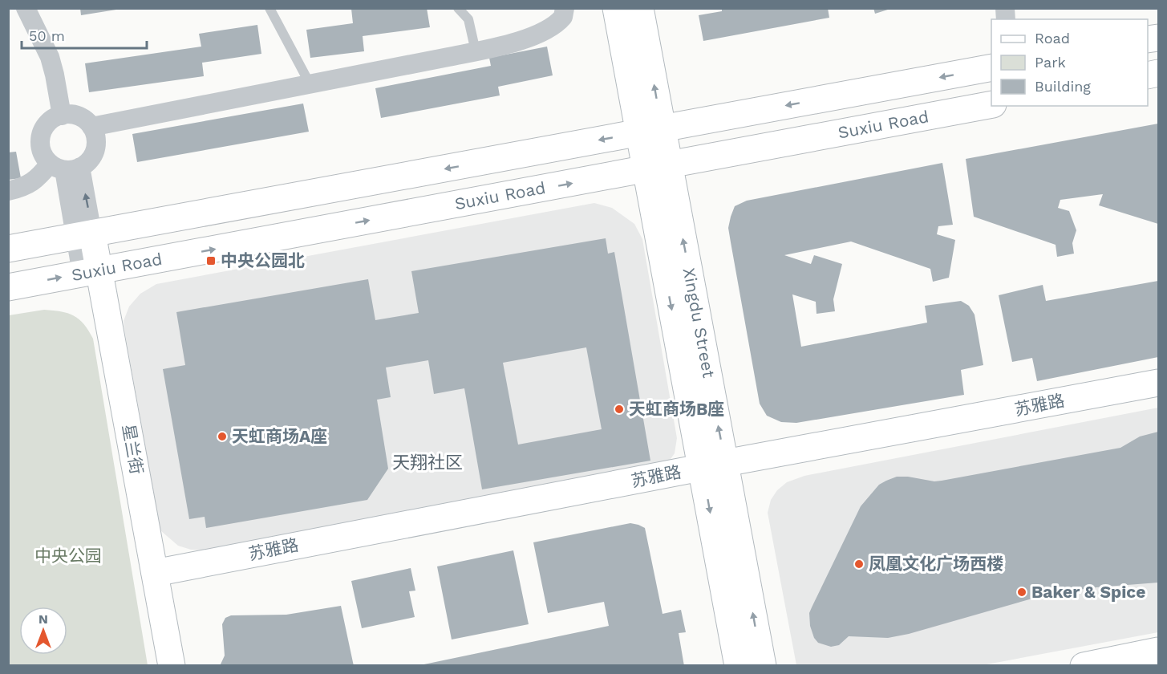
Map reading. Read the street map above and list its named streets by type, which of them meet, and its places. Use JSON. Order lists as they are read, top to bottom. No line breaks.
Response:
{"streets":{"main road":["Suxiu Road","Xingdu Street","苏雅路","星兰街"]},"crossings":[["Suxiu Road","Xingdu Street"],["Suxiu Road","星兰街"],["Xingdu Street","苏雅路"],["苏雅路","星兰街"]],"districts":["天翔社区"],"parks":["中央公园"],"places":{"transit":["中央公园北"],"other":["天虹商场B座","天虹商场A座","凤凰文化广场西楼","Baker & Spice"]},"legend":["Road","Park","Building"],"scale_bar":"50 m","north":"top"}
